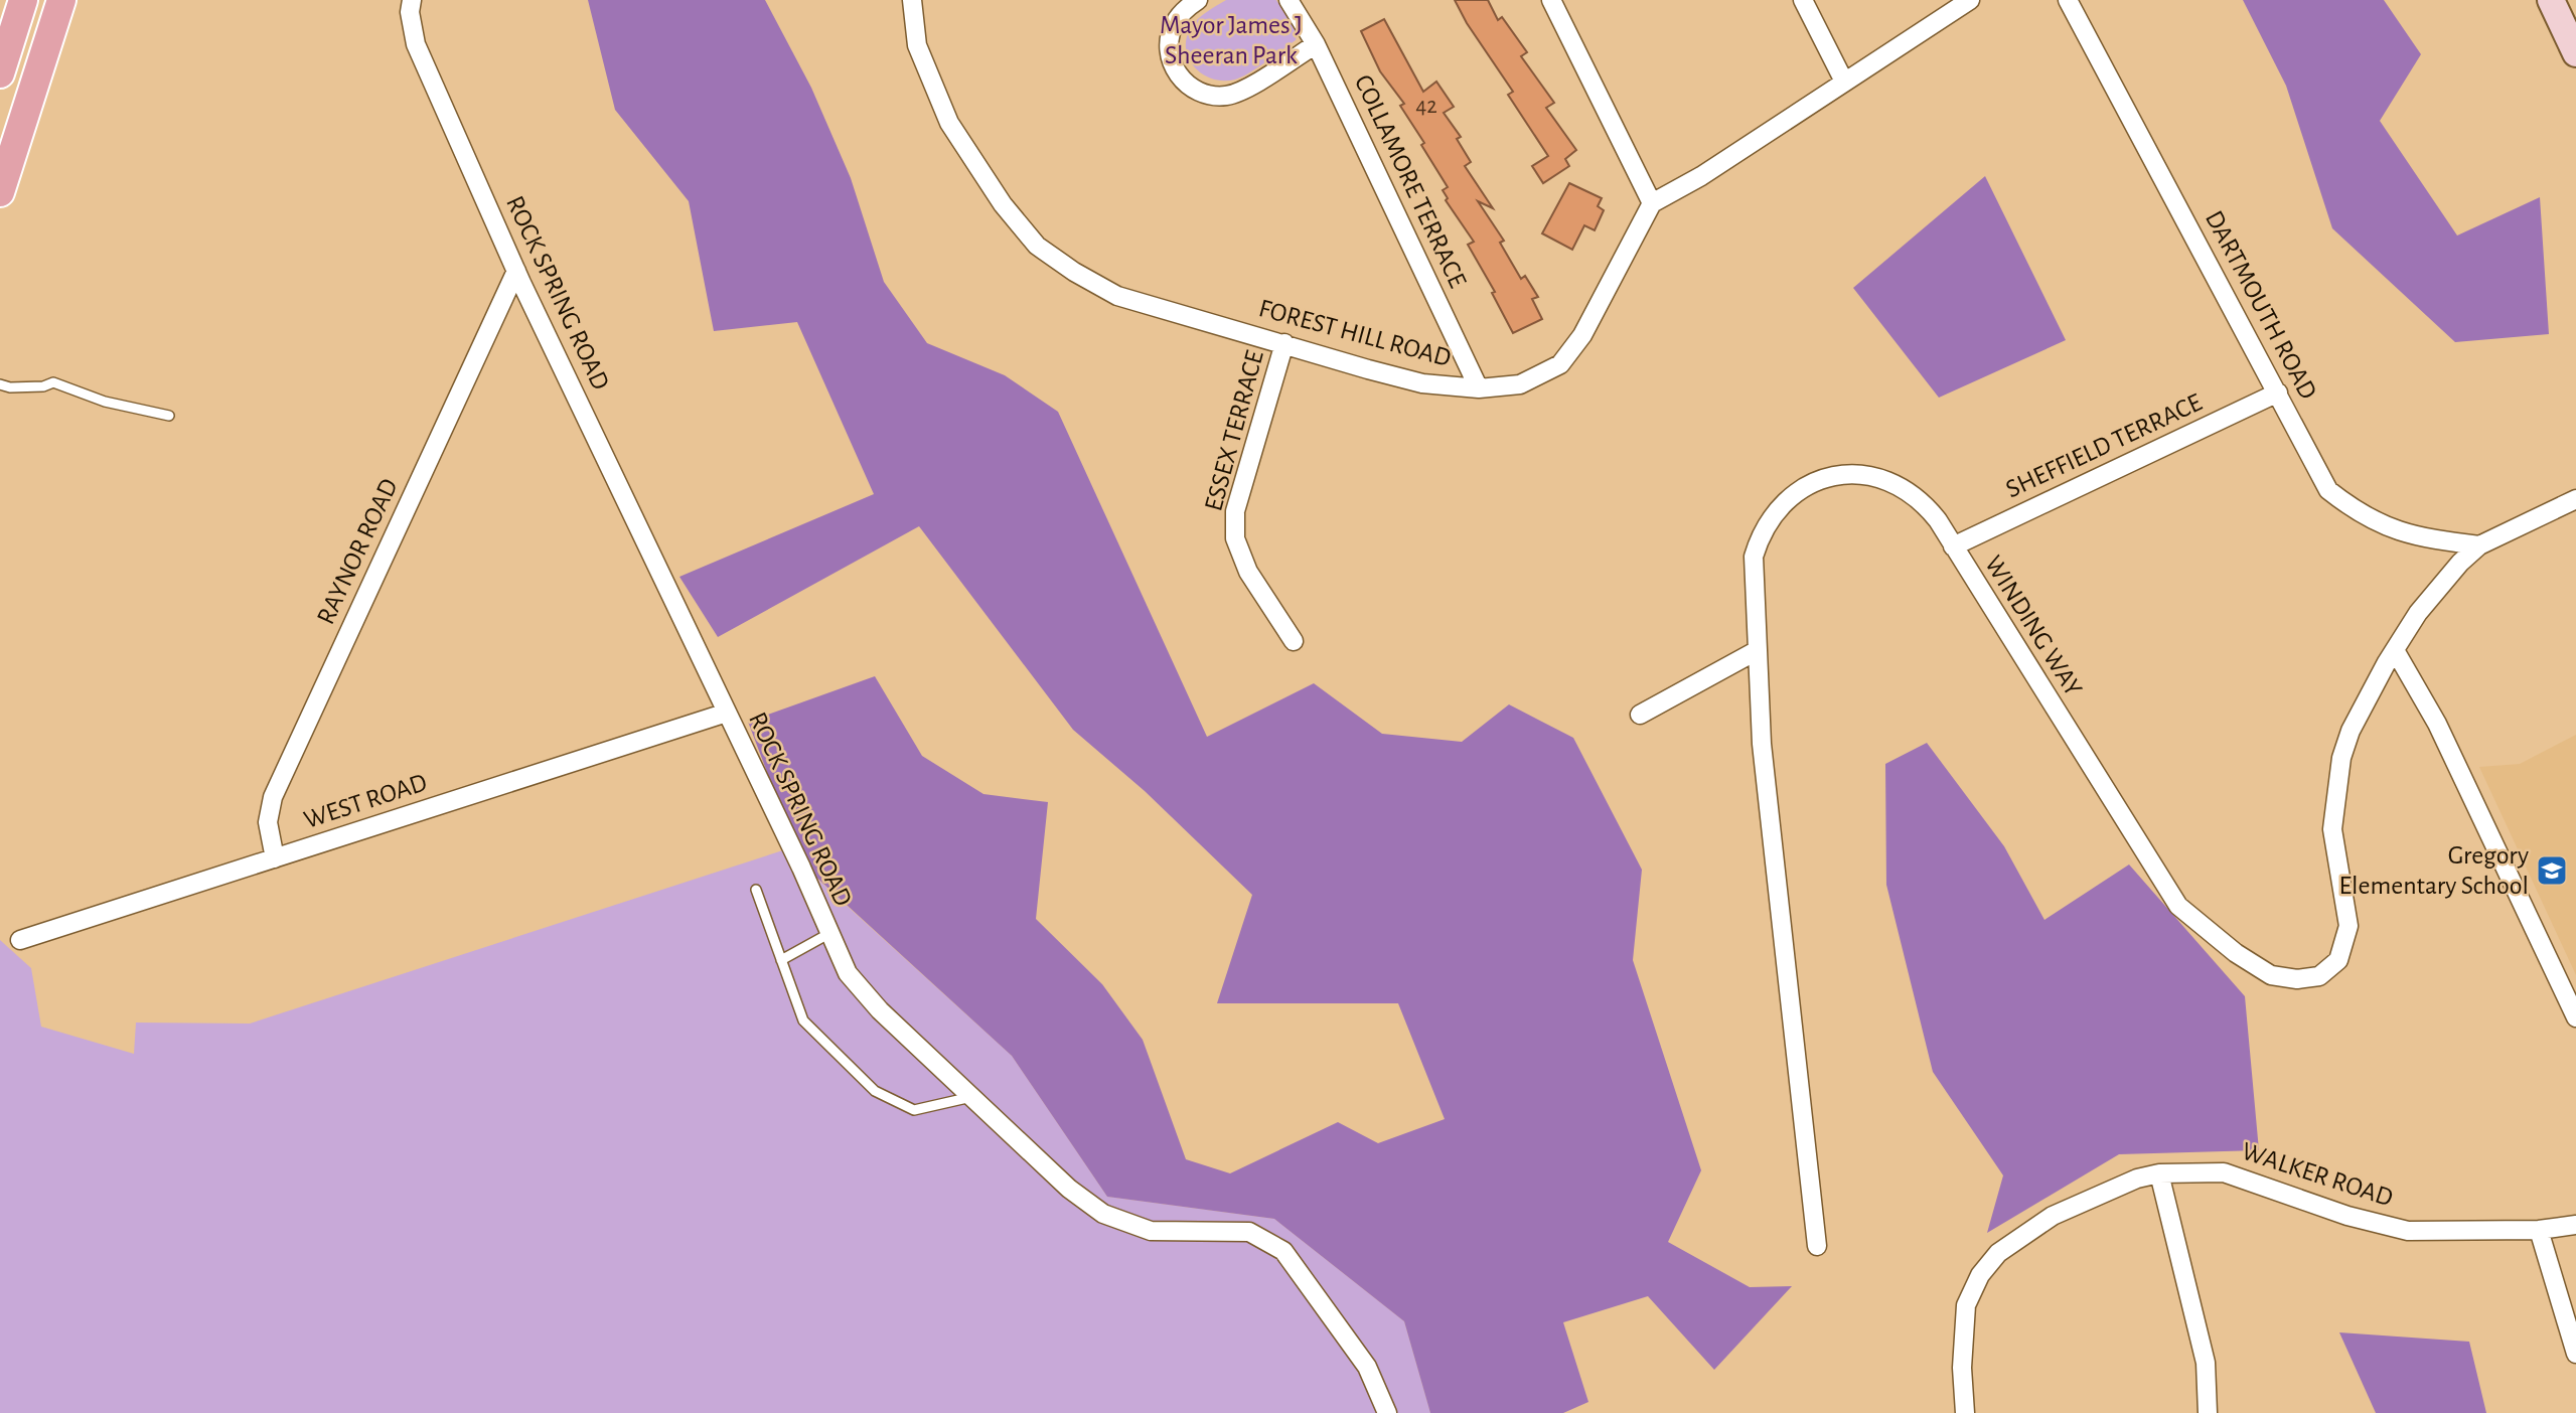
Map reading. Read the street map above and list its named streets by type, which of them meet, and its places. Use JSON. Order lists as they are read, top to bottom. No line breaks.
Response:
{"streets":{"street":["COLLAMORE TERRACE","ROCK SPRING ROAD","DARTMOUTH ROAD","FOREST HILL ROAD","ESSEX TERRACE","SHEFFIELD TERRACE","RAYNOR ROAD","WINDING WAY","WEST ROAD","WALKER ROAD"]},"crossings":[["COLLAMORE TERRACE","FOREST HILL ROAD"],["ROCK SPRING ROAD","RAYNOR ROAD"],["ROCK SPRING ROAD","WEST ROAD"],["DARTMOUTH ROAD","SHEFFIELD TERRACE"],["DARTMOUTH ROAD","WINDING WAY"],["FOREST HILL ROAD","ESSEX TERRACE"],["SHEFFIELD TERRACE","WINDING WAY"],["RAYNOR ROAD","WEST ROAD"]],"parks":["Mayor James J Sheeran Park"],"places":{"school or university":["Gregory Elementary School"]},"house_numbers":["42"]}
